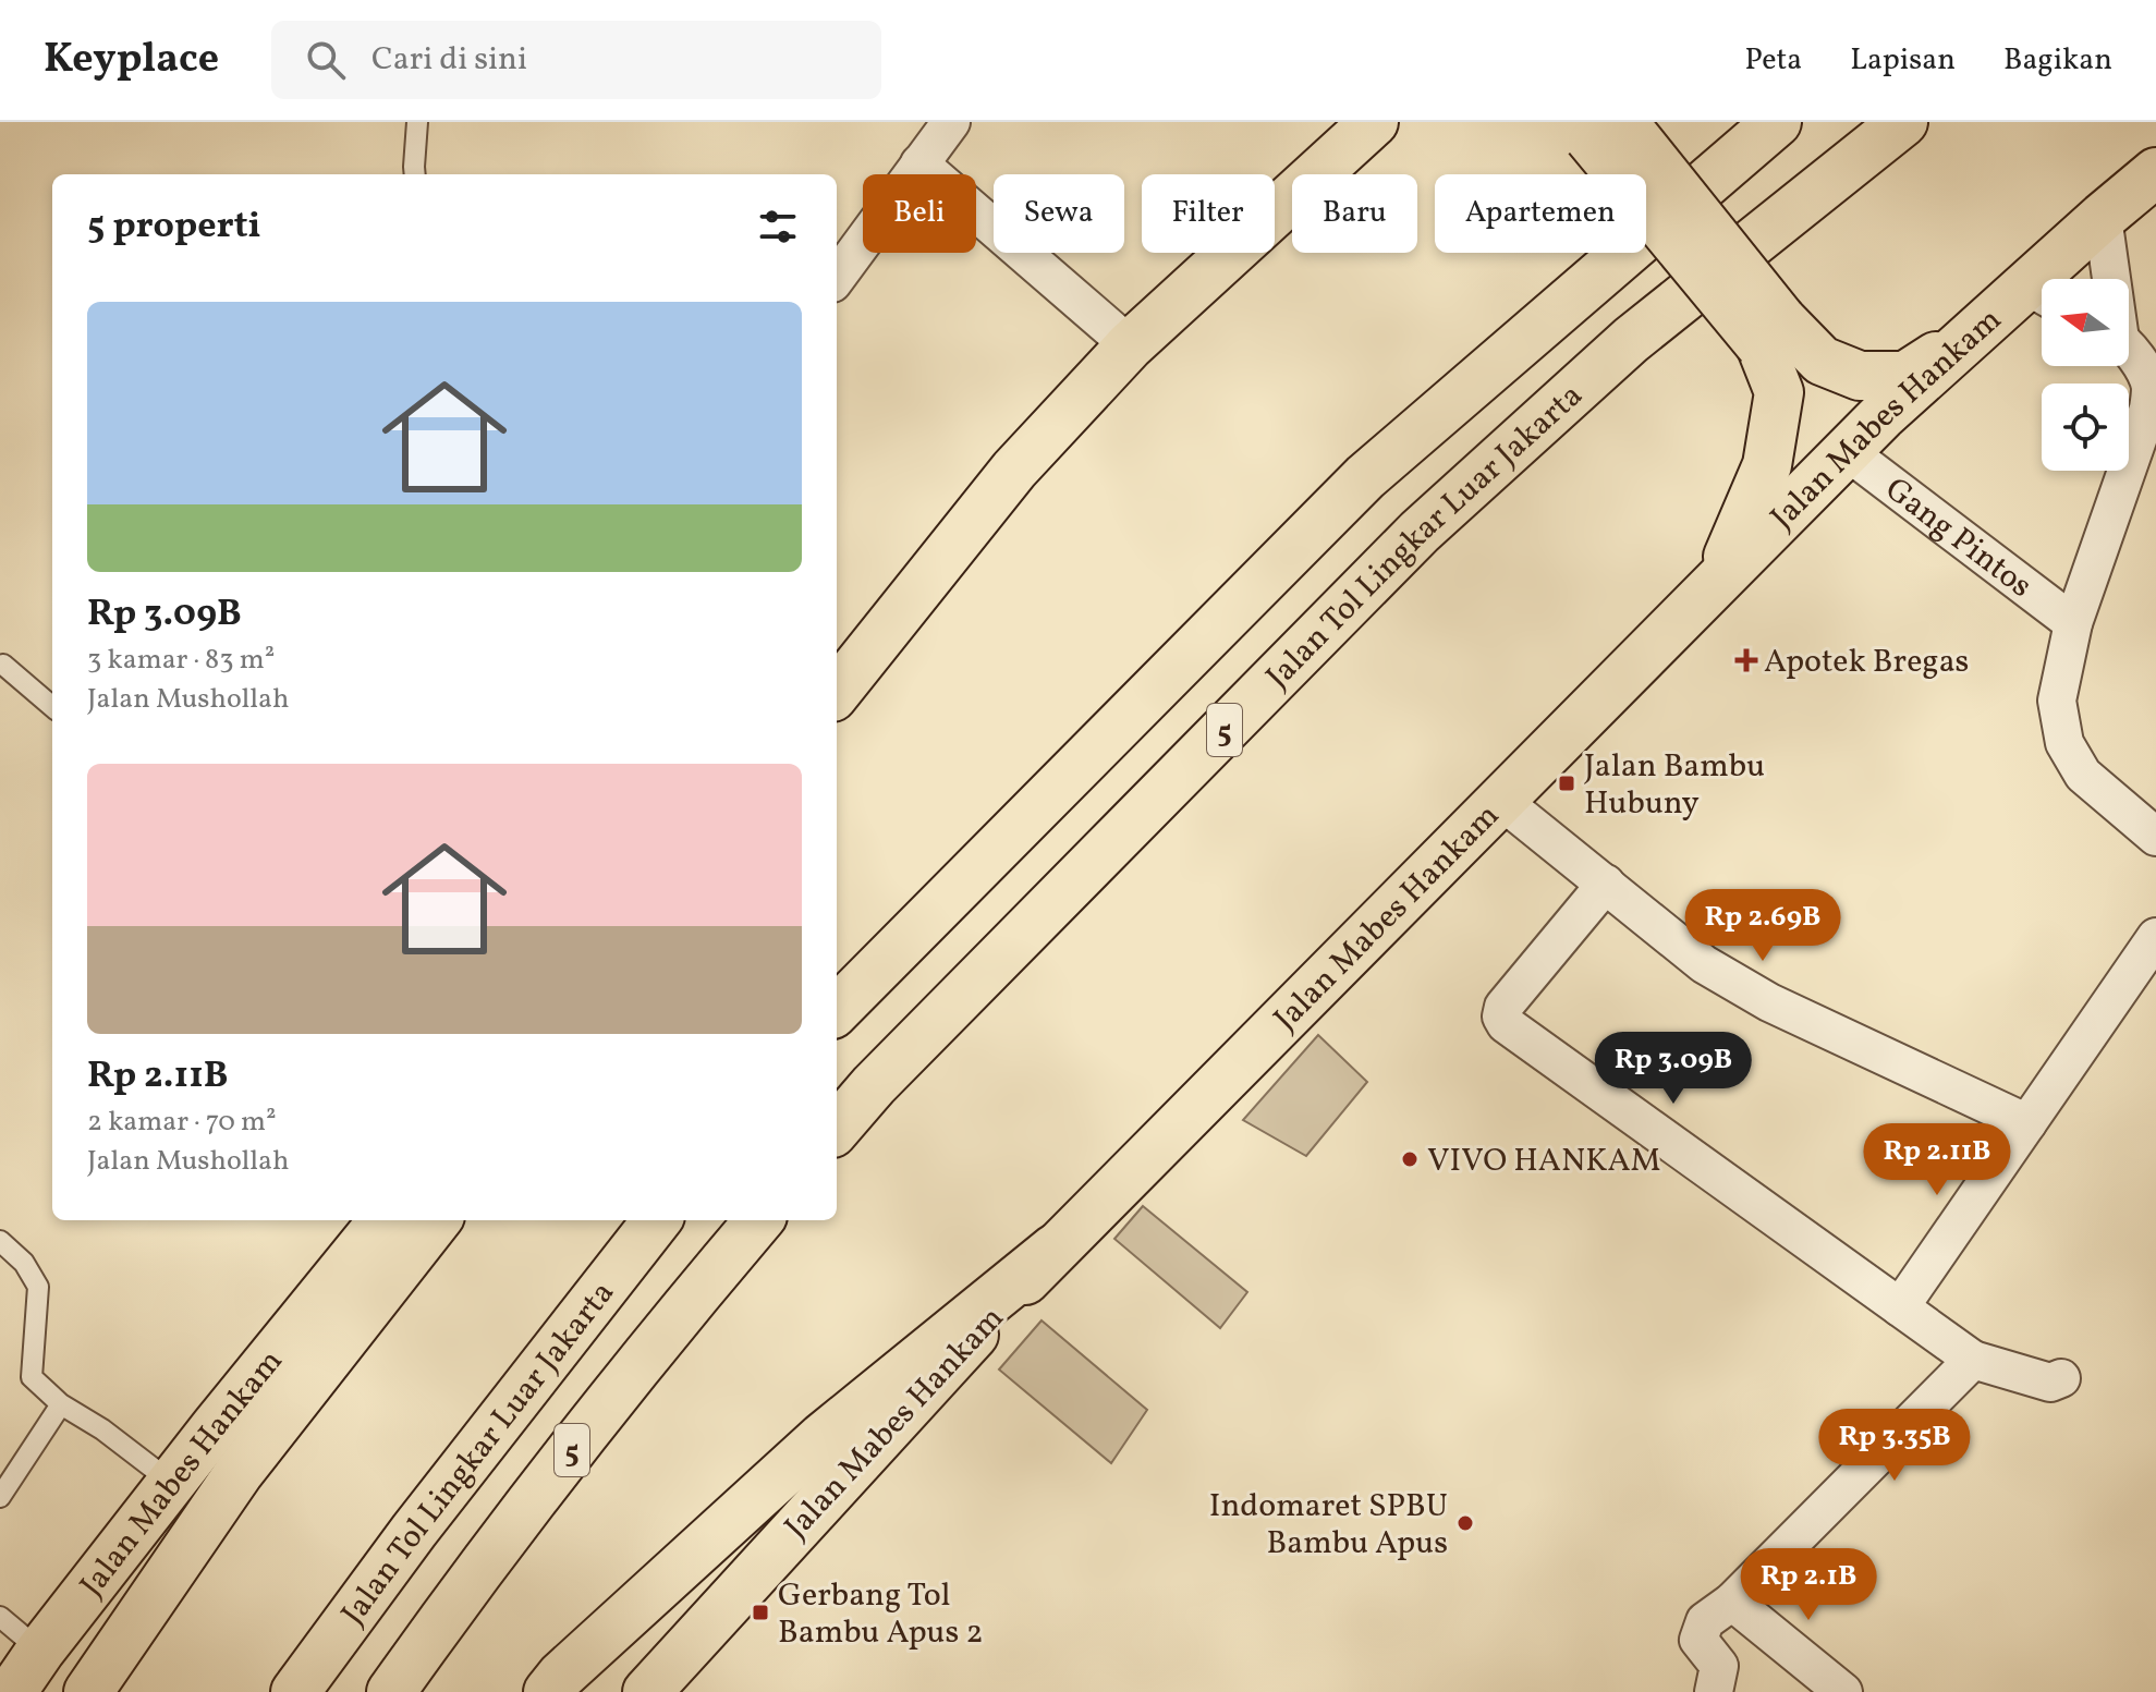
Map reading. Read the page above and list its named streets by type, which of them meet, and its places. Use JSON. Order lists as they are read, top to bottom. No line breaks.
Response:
{"streets":{"main road":["Jalan Mabes Hankam","Jalan Tol Lingkar Luar Jakarta","5"],"street":["Gang Pintos"]},"crossings":[["Jalan Mabes Hankam","Gang Pintos"]],"places":{"health":["Apotek Bregas"],"transit":["Jalan Bambu Hubuny","Gerbang Tol Bambu Apus 2"],"other":["VIVO HANKAM","Indomaret SPBU Bambu Apus"]},"north":"left","page":{"header":"Keyplace","search":"Cari di sini","nav":["Peta","Lapisan","Bagikan"],"chip":["Beli","Sewa","Filter","Baru","Apartemen"],"heading":"5 properti","list":[{"name":"Rp 3.09B","note":"3 kamar · 83 m² · Jalan Mushollah"},{"name":"Rp 2.11B","note":"2 kamar · 70 m² · Jalan Mushollah"}],"price":["Rp 2.69B","Rp 3.09B","Rp 2.11B","Rp 3.35B","Rp 2.1B"]}}
